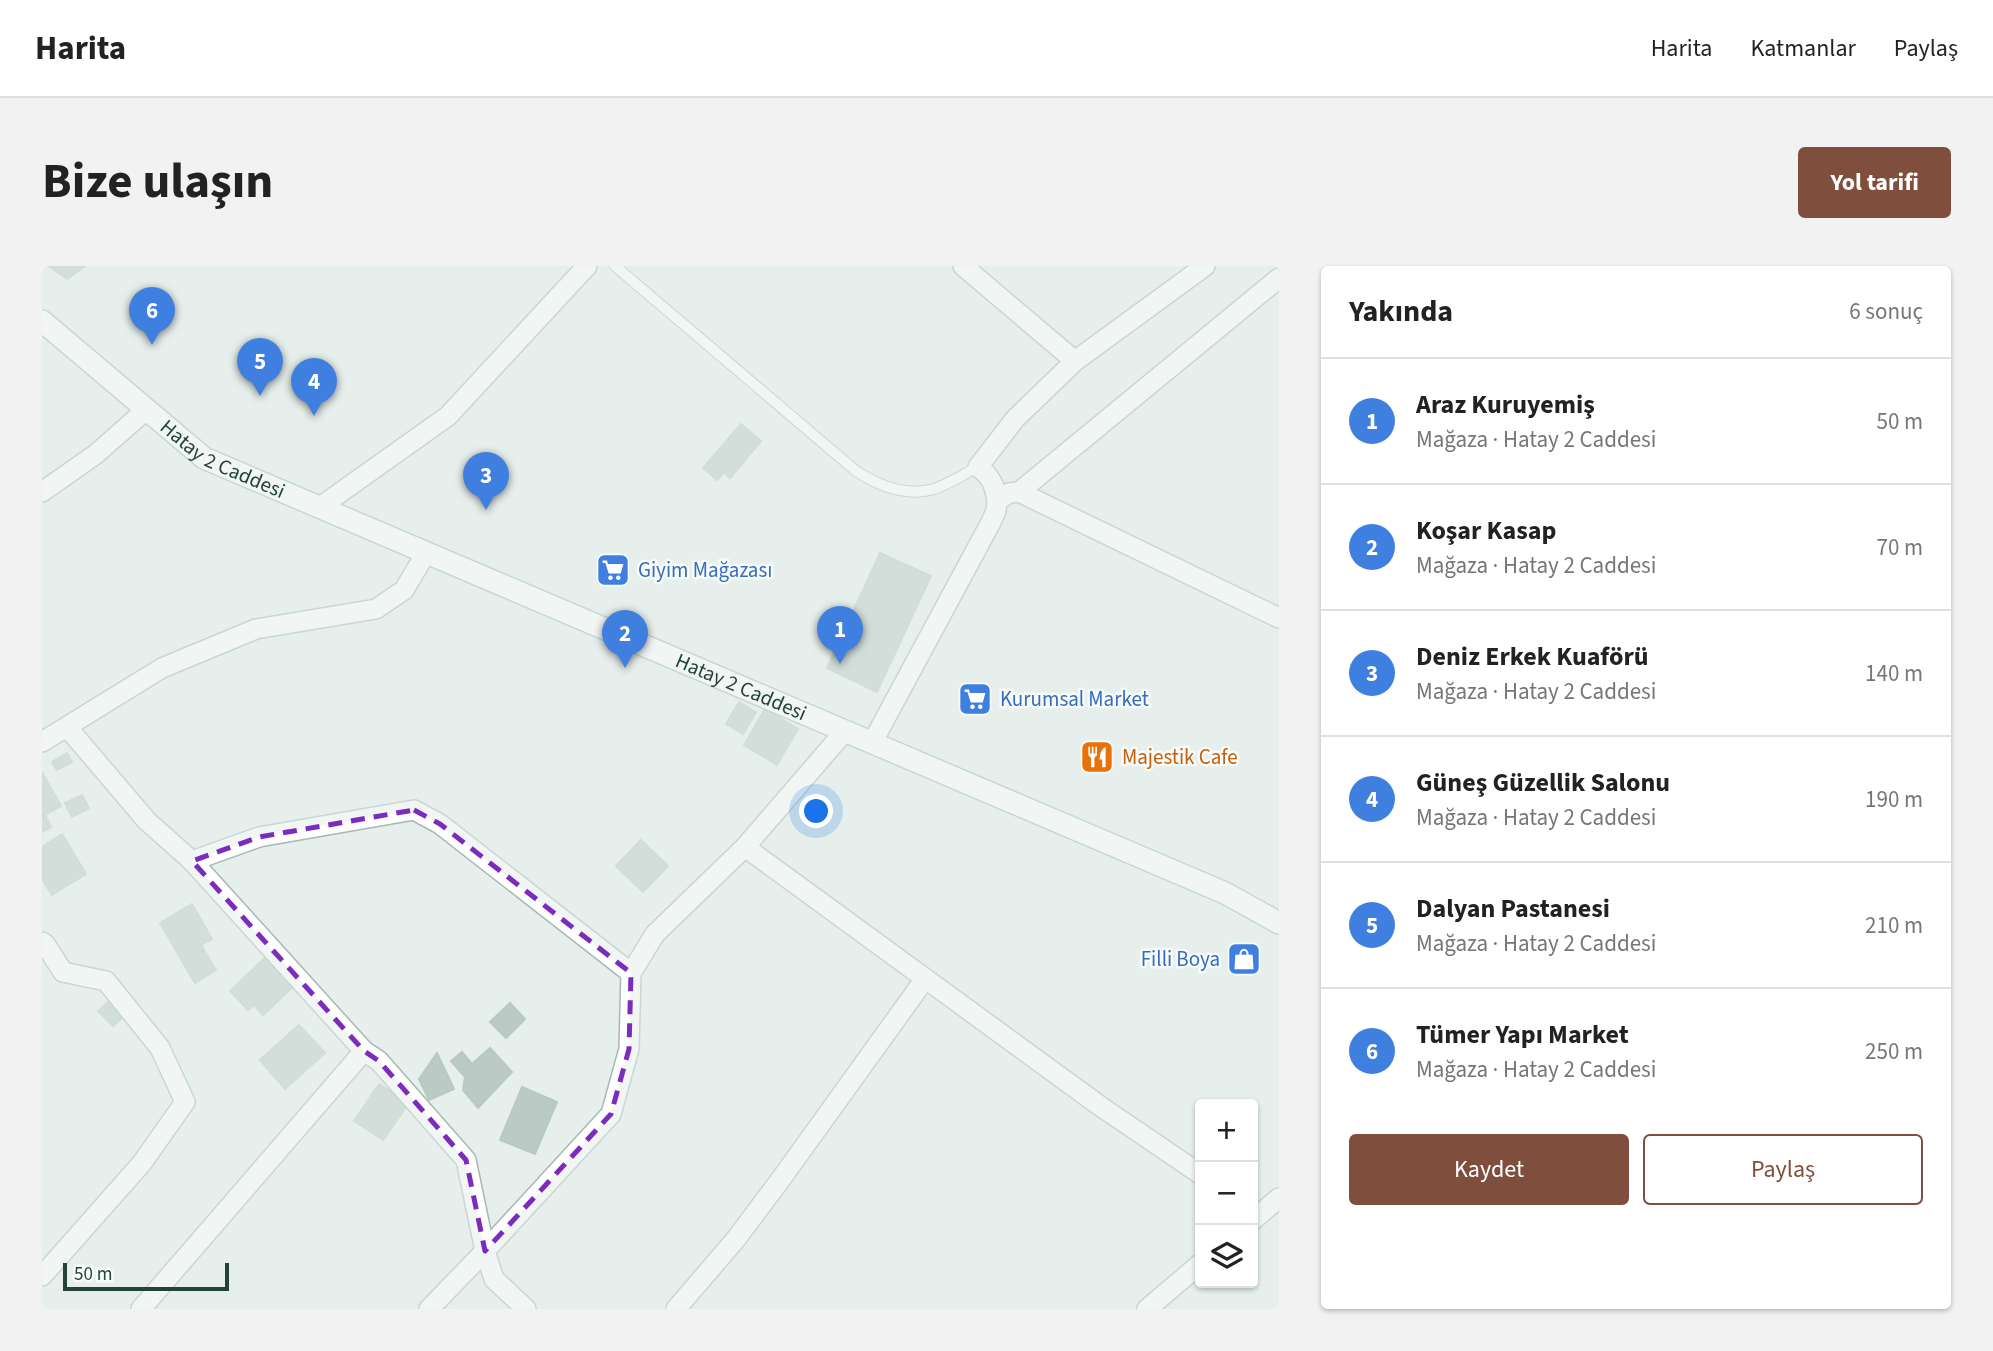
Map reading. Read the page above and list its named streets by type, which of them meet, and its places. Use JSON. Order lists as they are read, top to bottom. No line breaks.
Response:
{"streets":{"street":["Hatay 2 Caddesi"]},"places":{"supermarket":["Giyim Mağazası","Kurumsal Market"],"restaurant":["Majestik Cafe"],"shop":["Filli Boya"]},"scale_bar":"50 m","page":{"header":"Harita","nav":["Harita","Katmanlar","Paylaş"],"title":"Bize ulaşın","buttons":["Yol tarifi",["Kaydet","Paylaş"]],"heading":["Yakında","6 sonuç"],"pins":["6","5","4","3","1","2"],"list":[{"mark":"1","name":"Araz Kuruyemiş","note":"Mağaza · Hatay 2 Caddesi","value":"50 m"},{"mark":"2","name":"Koşar Kasap","note":"Mağaza · Hatay 2 Caddesi","value":"70 m"},{"mark":"3","name":"Deniz Erkek Kuaförü","note":"Mağaza · Hatay 2 Caddesi","value":"140 m"},{"mark":"4","name":"Güneş Güzellik Salonu","note":"Mağaza · Hatay 2 Caddesi","value":"190 m"},{"mark":"5","name":"Dalyan Pastanesi","note":"Mağaza · Hatay 2 Caddesi","value":"210 m"},{"mark":"6","name":"Tümer Yapı Market","note":"Mağaza · Hatay 2 Caddesi","value":"250 m"}],"map_buttons":["+","−"],"scale":"50 m"}}
